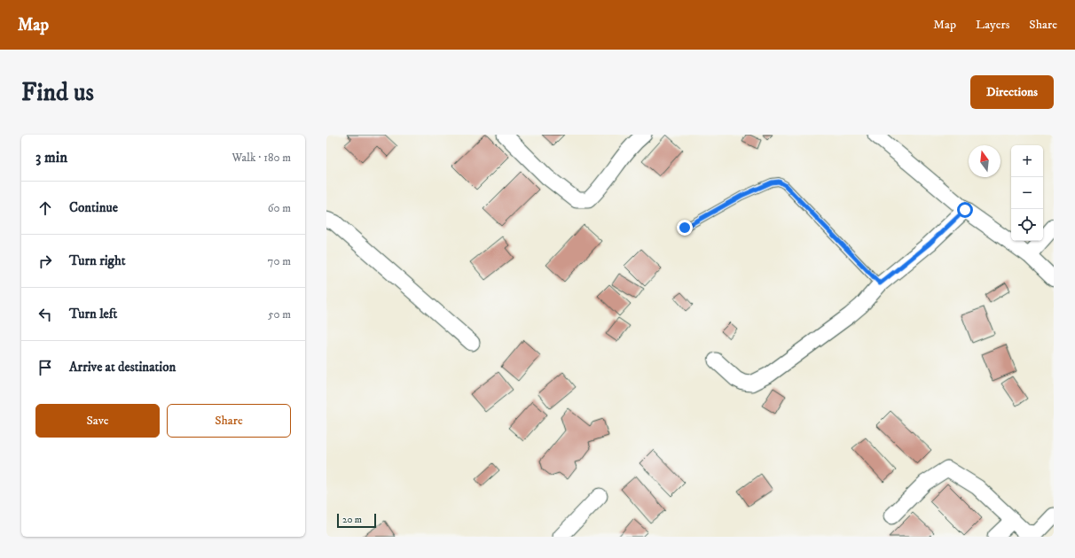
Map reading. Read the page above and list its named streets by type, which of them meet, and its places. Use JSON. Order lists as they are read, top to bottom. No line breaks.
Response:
{"scale_bar":"20 m","north":"top","page":{"header":"Map","nav":["Map","Layers","Share"],"buttons":["Directions",["Save","Share"]],"title":"Find us","heading":["3 min","Walk · 180 m"],"map_buttons":["+","−"],"list":[["Continue","60 m"],["Turn right","70 m"],["Turn left","50 m"],"Arrive at destination"],"scale":"20 m"}}
